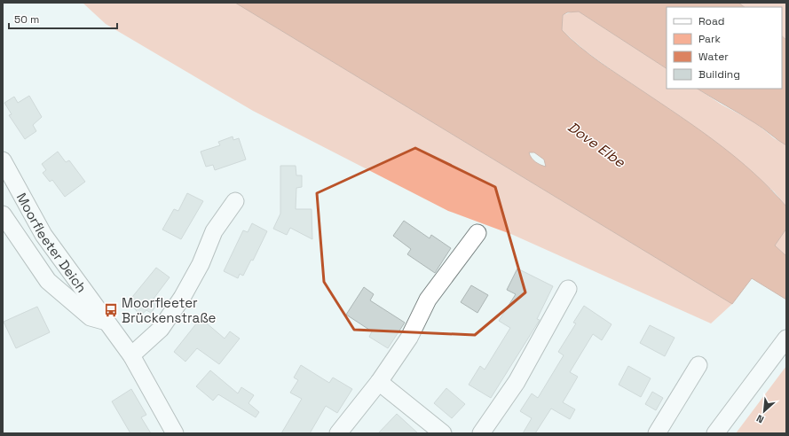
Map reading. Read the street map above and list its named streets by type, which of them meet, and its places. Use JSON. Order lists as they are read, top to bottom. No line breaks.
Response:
{"streets":{"street":["Moorfleeter Deich"]},"water":["Dove Elbe"],"places":{"bus stop":["Moorfleeter Brückenstraße"]},"legend":["Road","Park","Water","Building"],"scale_bar":"50 m","north":"bottom left"}
